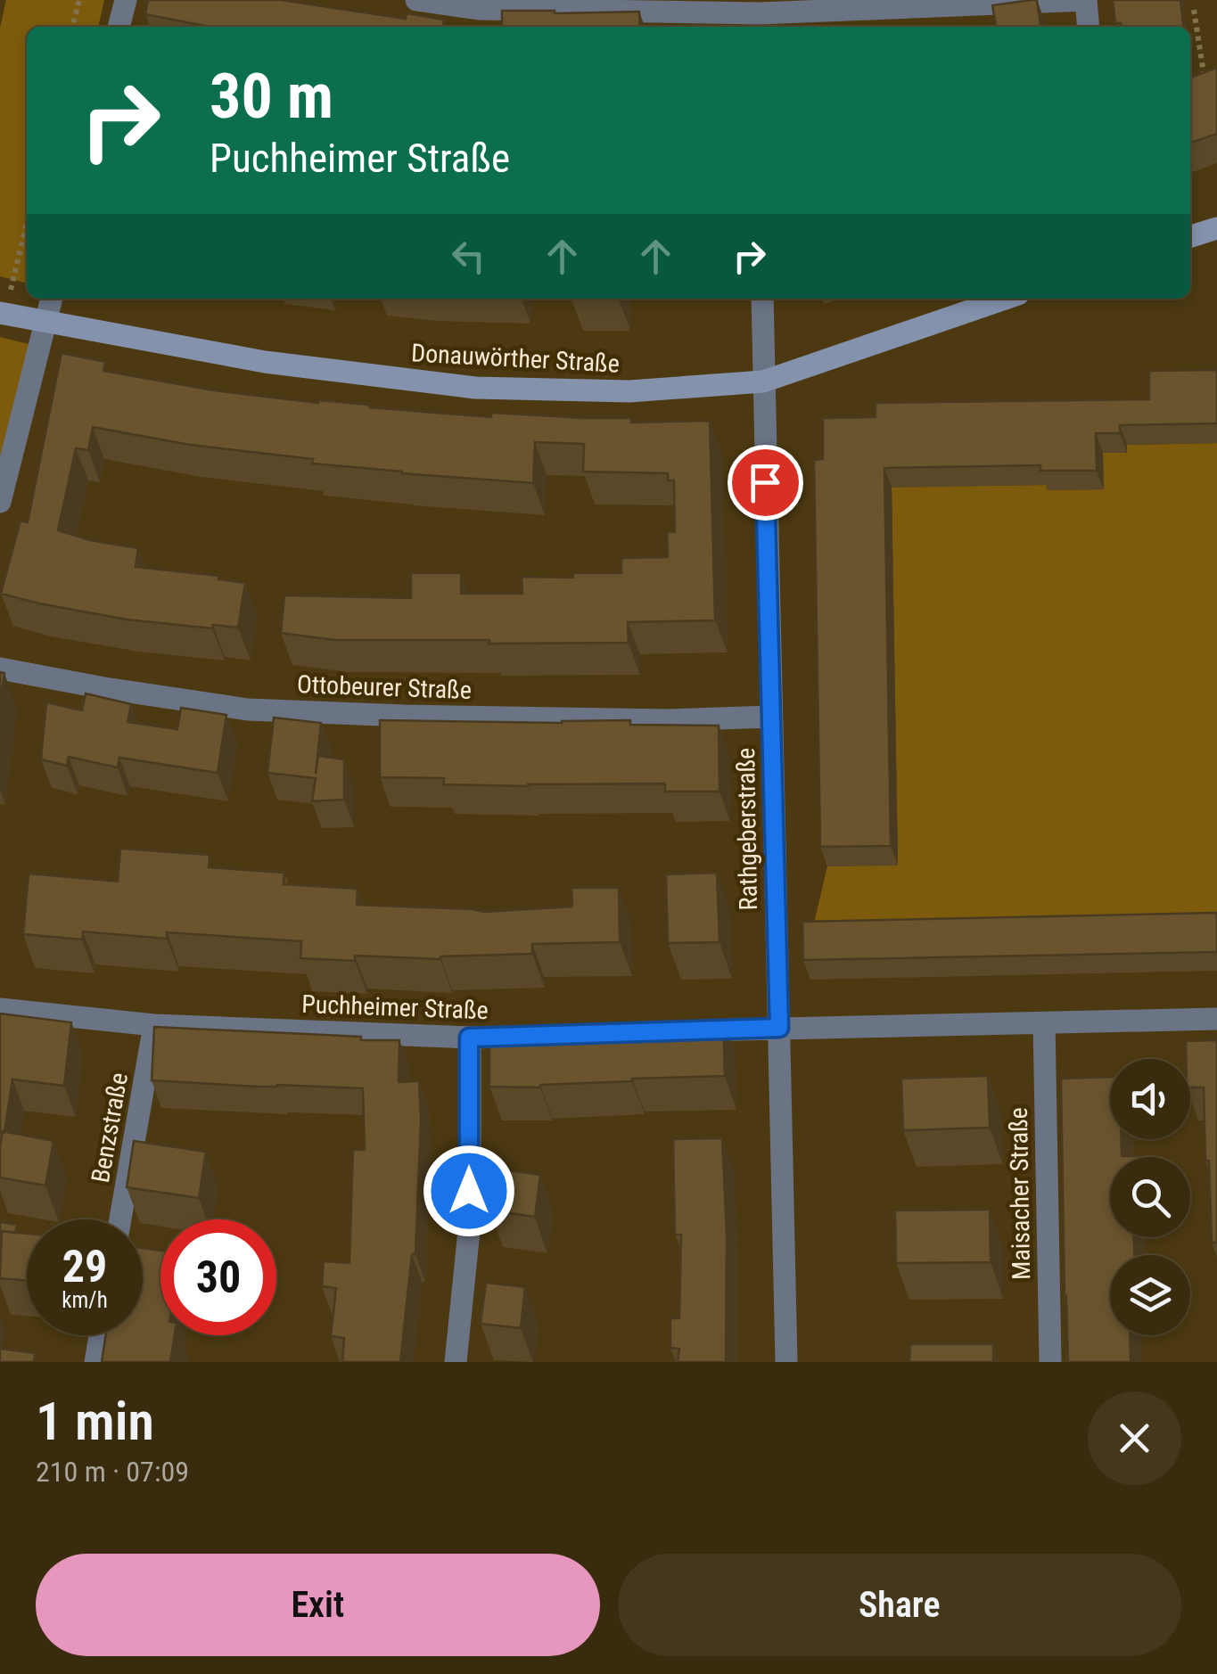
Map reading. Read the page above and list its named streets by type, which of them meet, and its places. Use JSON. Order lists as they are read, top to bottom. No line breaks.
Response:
{"streets":{"street":["Donauwörther Straße","Ottobeurer Straße","Rathgeberstraße","Puchheimer Straße","Benzstraße","Maisacher Straße"]},"crossings":[["Donauwörther Straße","Rathgeberstraße"],["Ottobeurer Straße","Rathgeberstraße"],["Puchheimer Straße","Benzstraße"]],"page":{"turn":["30 m","Puchheimer Straße"],"speed":"29 km/h","limit":"30","heading":["1 min","210 m · 07:09"],"buttons":["Exit","Share"]}}
